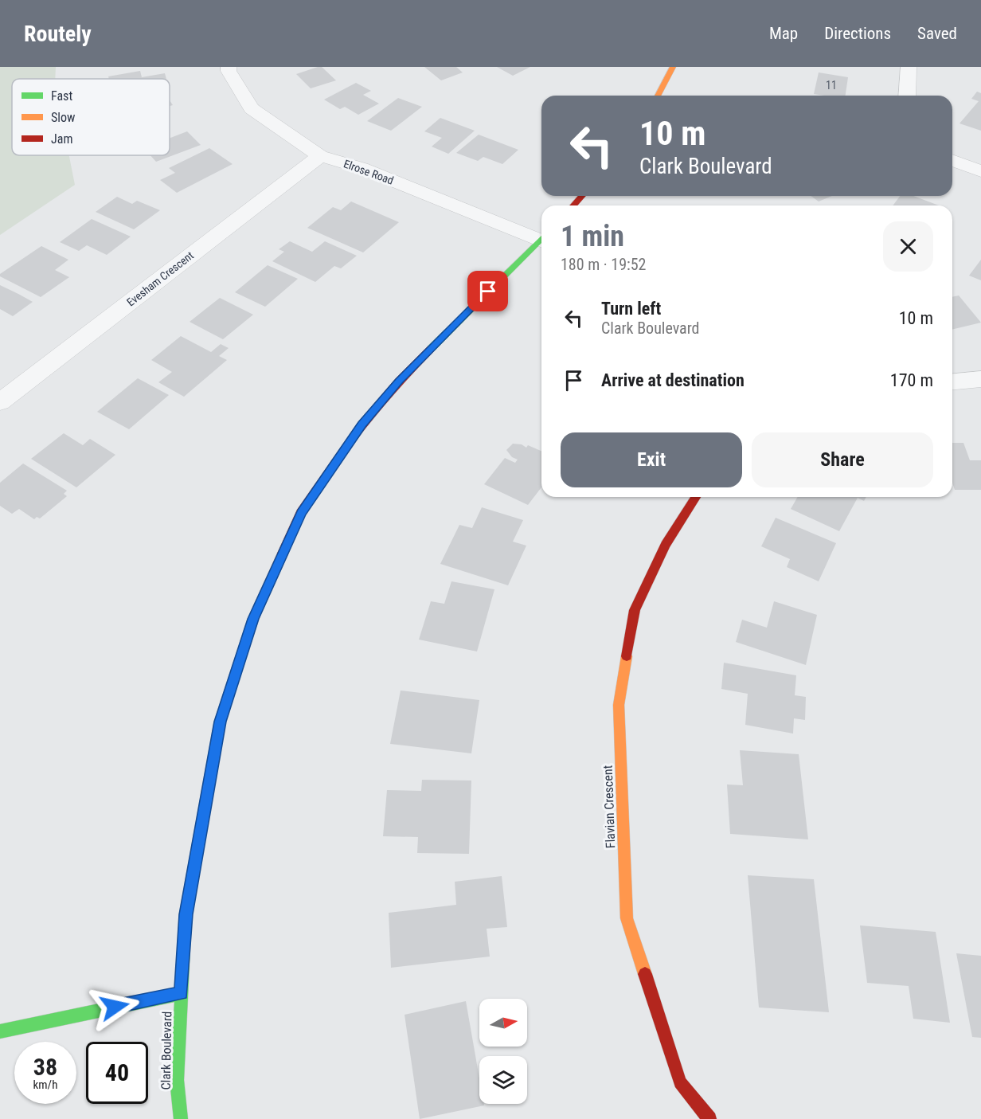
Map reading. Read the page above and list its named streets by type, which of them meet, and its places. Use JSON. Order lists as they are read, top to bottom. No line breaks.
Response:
{"streets":{"street":["Elrose Road","Evesham Crescent","Flavian Crescent","Clark Boulevard"]},"crossings":[["Elrose Road","Evesham Crescent"]],"house_numbers":["11"],"legend":["Fast","Slow","Jam"],"north":"right","page":{"header":"Routely","nav":["Map","Directions","Saved"],"turn":["10 m","Clark Boulevard"],"heading":["1 min","180 m · 19:52"],"list":[{"name":"Turn left","note":"Clark Boulevard","value":"10 m"},{"name":"Arrive at destination","value":"170 m"}],"buttons":["Exit","Share"],"speed":"38 km/h","limit":"40"}}
